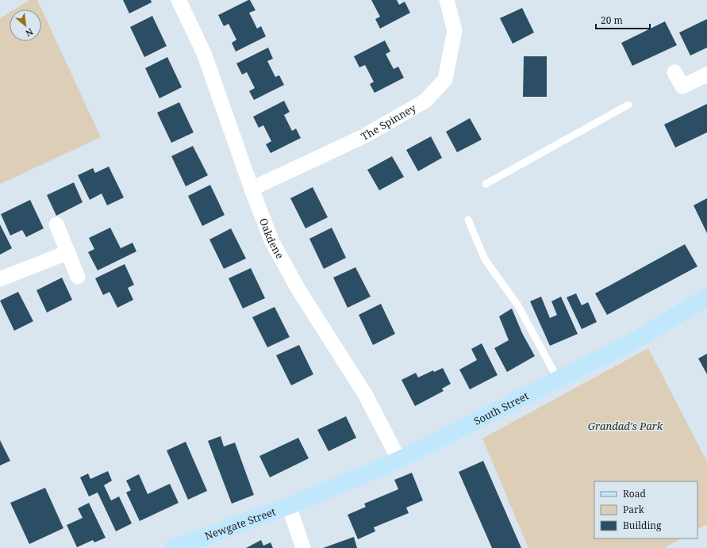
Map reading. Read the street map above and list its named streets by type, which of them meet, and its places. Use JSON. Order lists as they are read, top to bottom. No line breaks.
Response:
{"streets":{"main road":["South Street","Newgate Street"],"street":["The Spinney","Oakdene"]},"crossings":[["The Spinney","Oakdene"],["Oakdene","South Street"],["South Street","Newgate Street"]],"parks":["Grandad's Park"],"legend":["Road","Park","Building"],"scale_bar":"20 m","north":"bottom right"}
